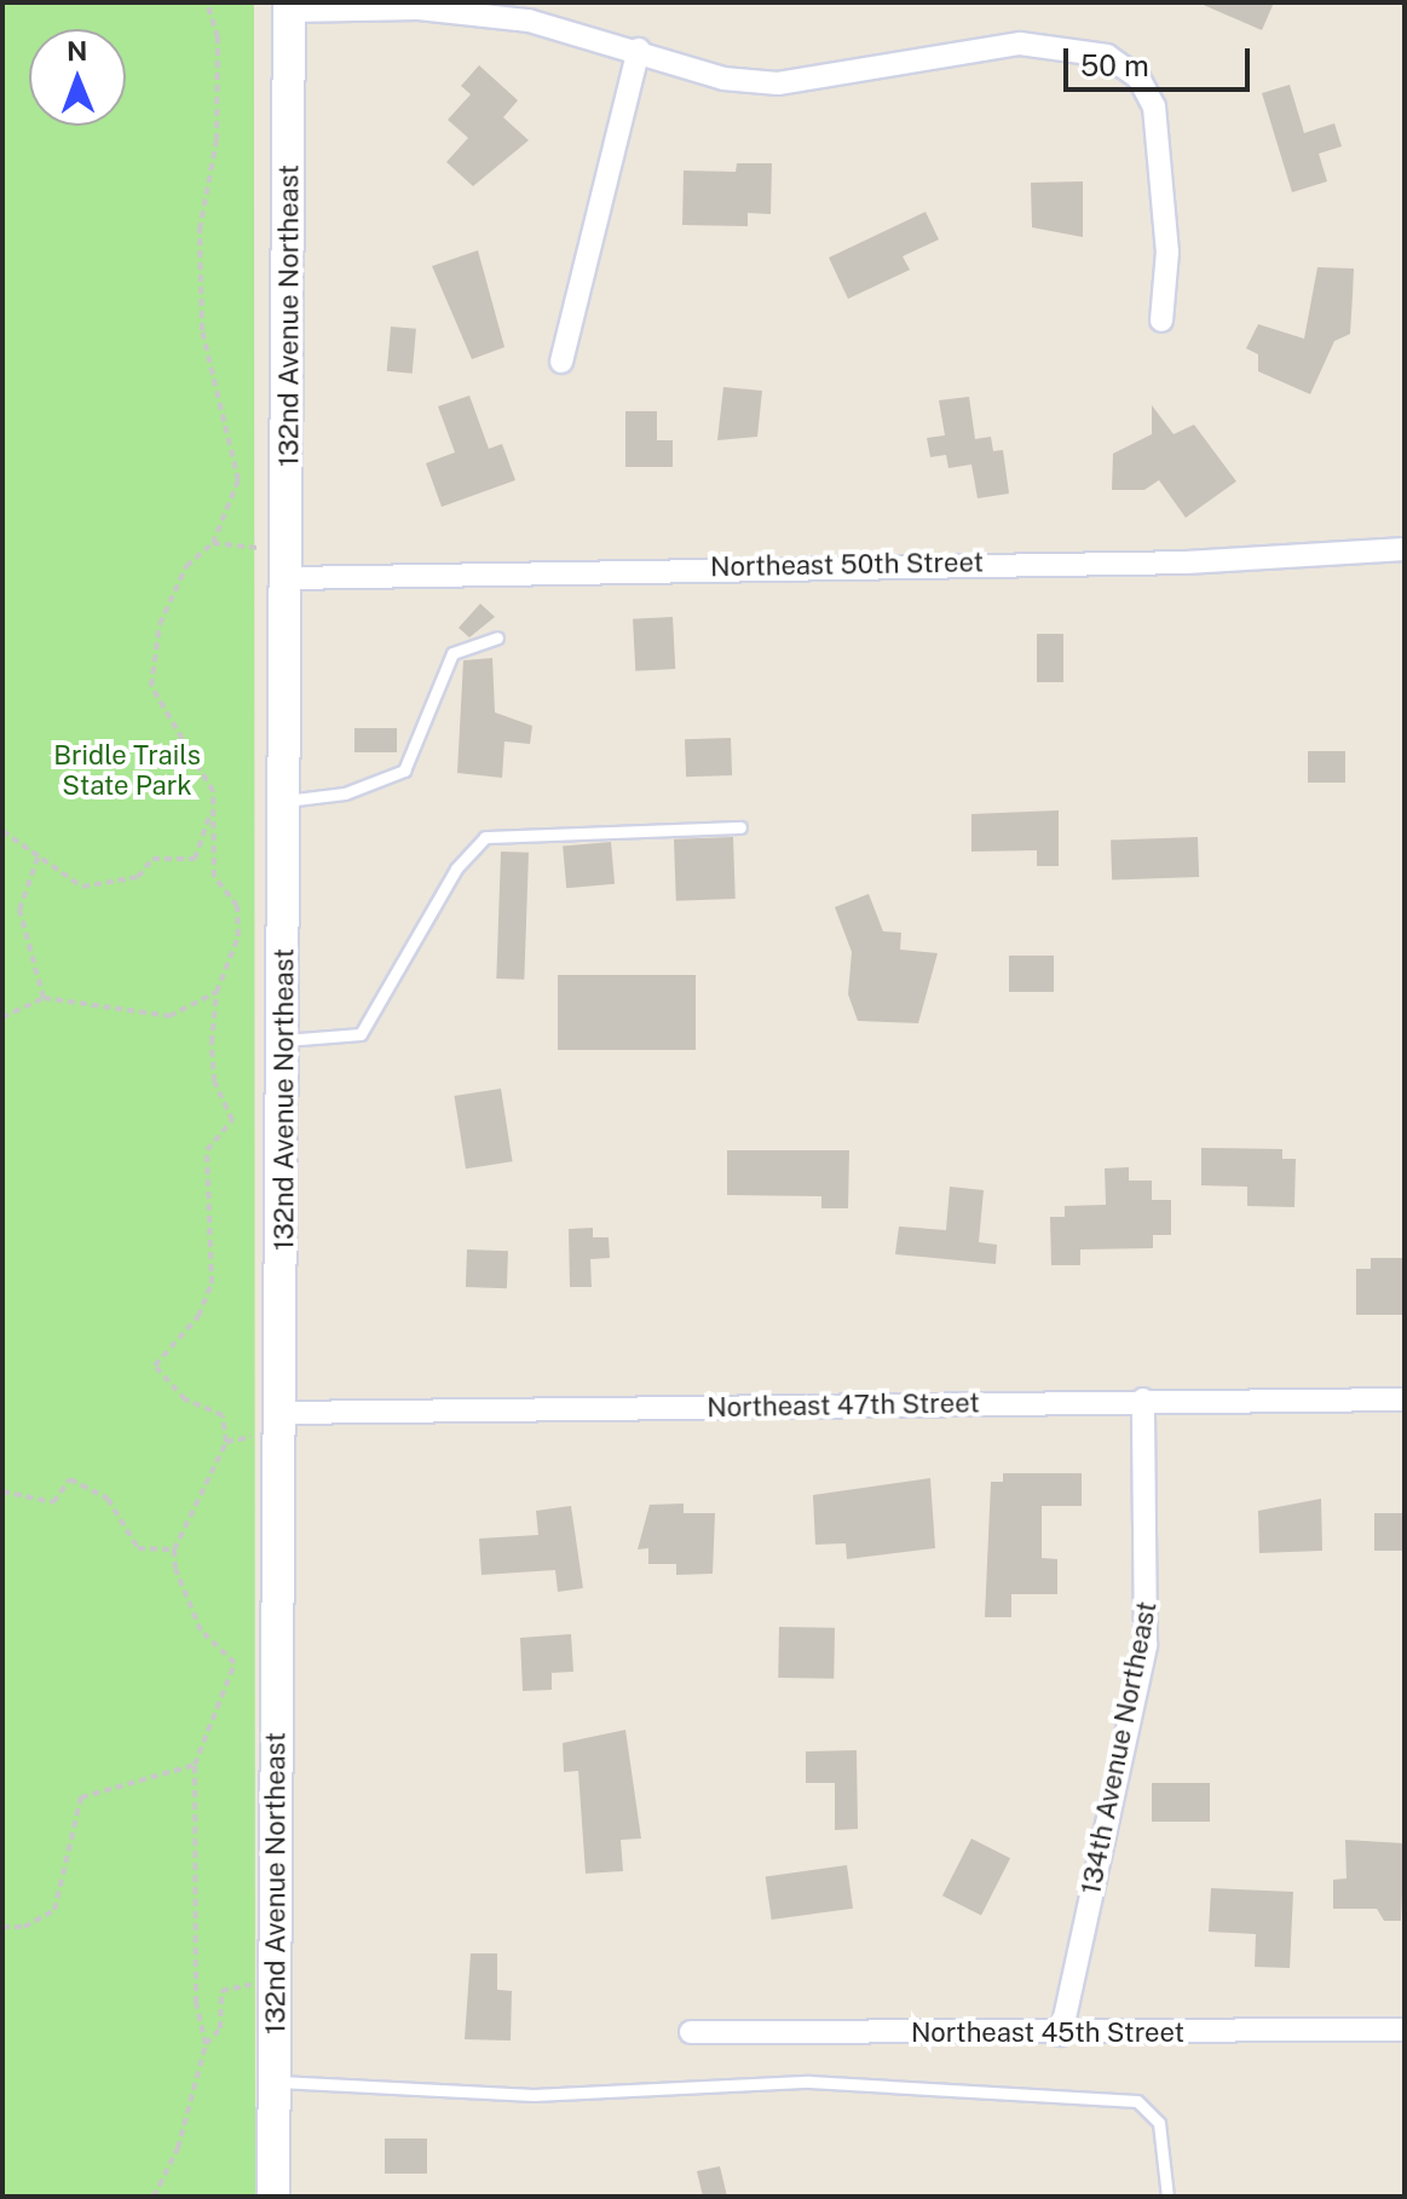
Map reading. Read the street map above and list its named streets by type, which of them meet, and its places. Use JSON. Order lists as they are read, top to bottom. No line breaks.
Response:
{"streets":{"street":["132nd Avenue Northeast","Northeast 50th Street","Northeast 47th Street","134th Avenue Northeast","Northeast 45th Street"]},"crossings":[["132nd Avenue Northeast","Northeast 50th Street"],["132nd Avenue Northeast","Northeast 47th Street"],["Northeast 47th Street","134th Avenue Northeast"],["134th Avenue Northeast","Northeast 45th Street"]],"parks":["Bridle Trails State Park"],"scale_bar":"50 m","north":"top"}
